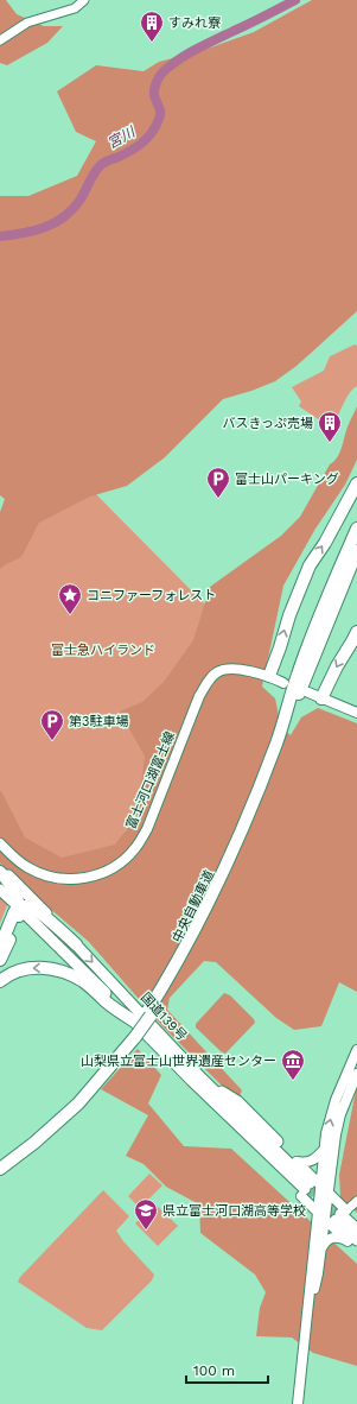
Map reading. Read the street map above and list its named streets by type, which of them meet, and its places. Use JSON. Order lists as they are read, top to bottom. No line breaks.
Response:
{"streets":{"highway":["中央自動車道","国道139号"],"main road":["富士河口湖富士線"]},"water":["宮川"],"parks":["富士急ハイランド"],"places":{"building":["すみれ寮","バスきっぷ売場"],"parking":["富士山パーキング","第3駐車場"],"place":["コニファーフォレスト"],"museum":["山梨県立富士山世界遺産センター"],"school or university":["県立富士河口湖高等学校"]},"scale_bar":"100 m"}
